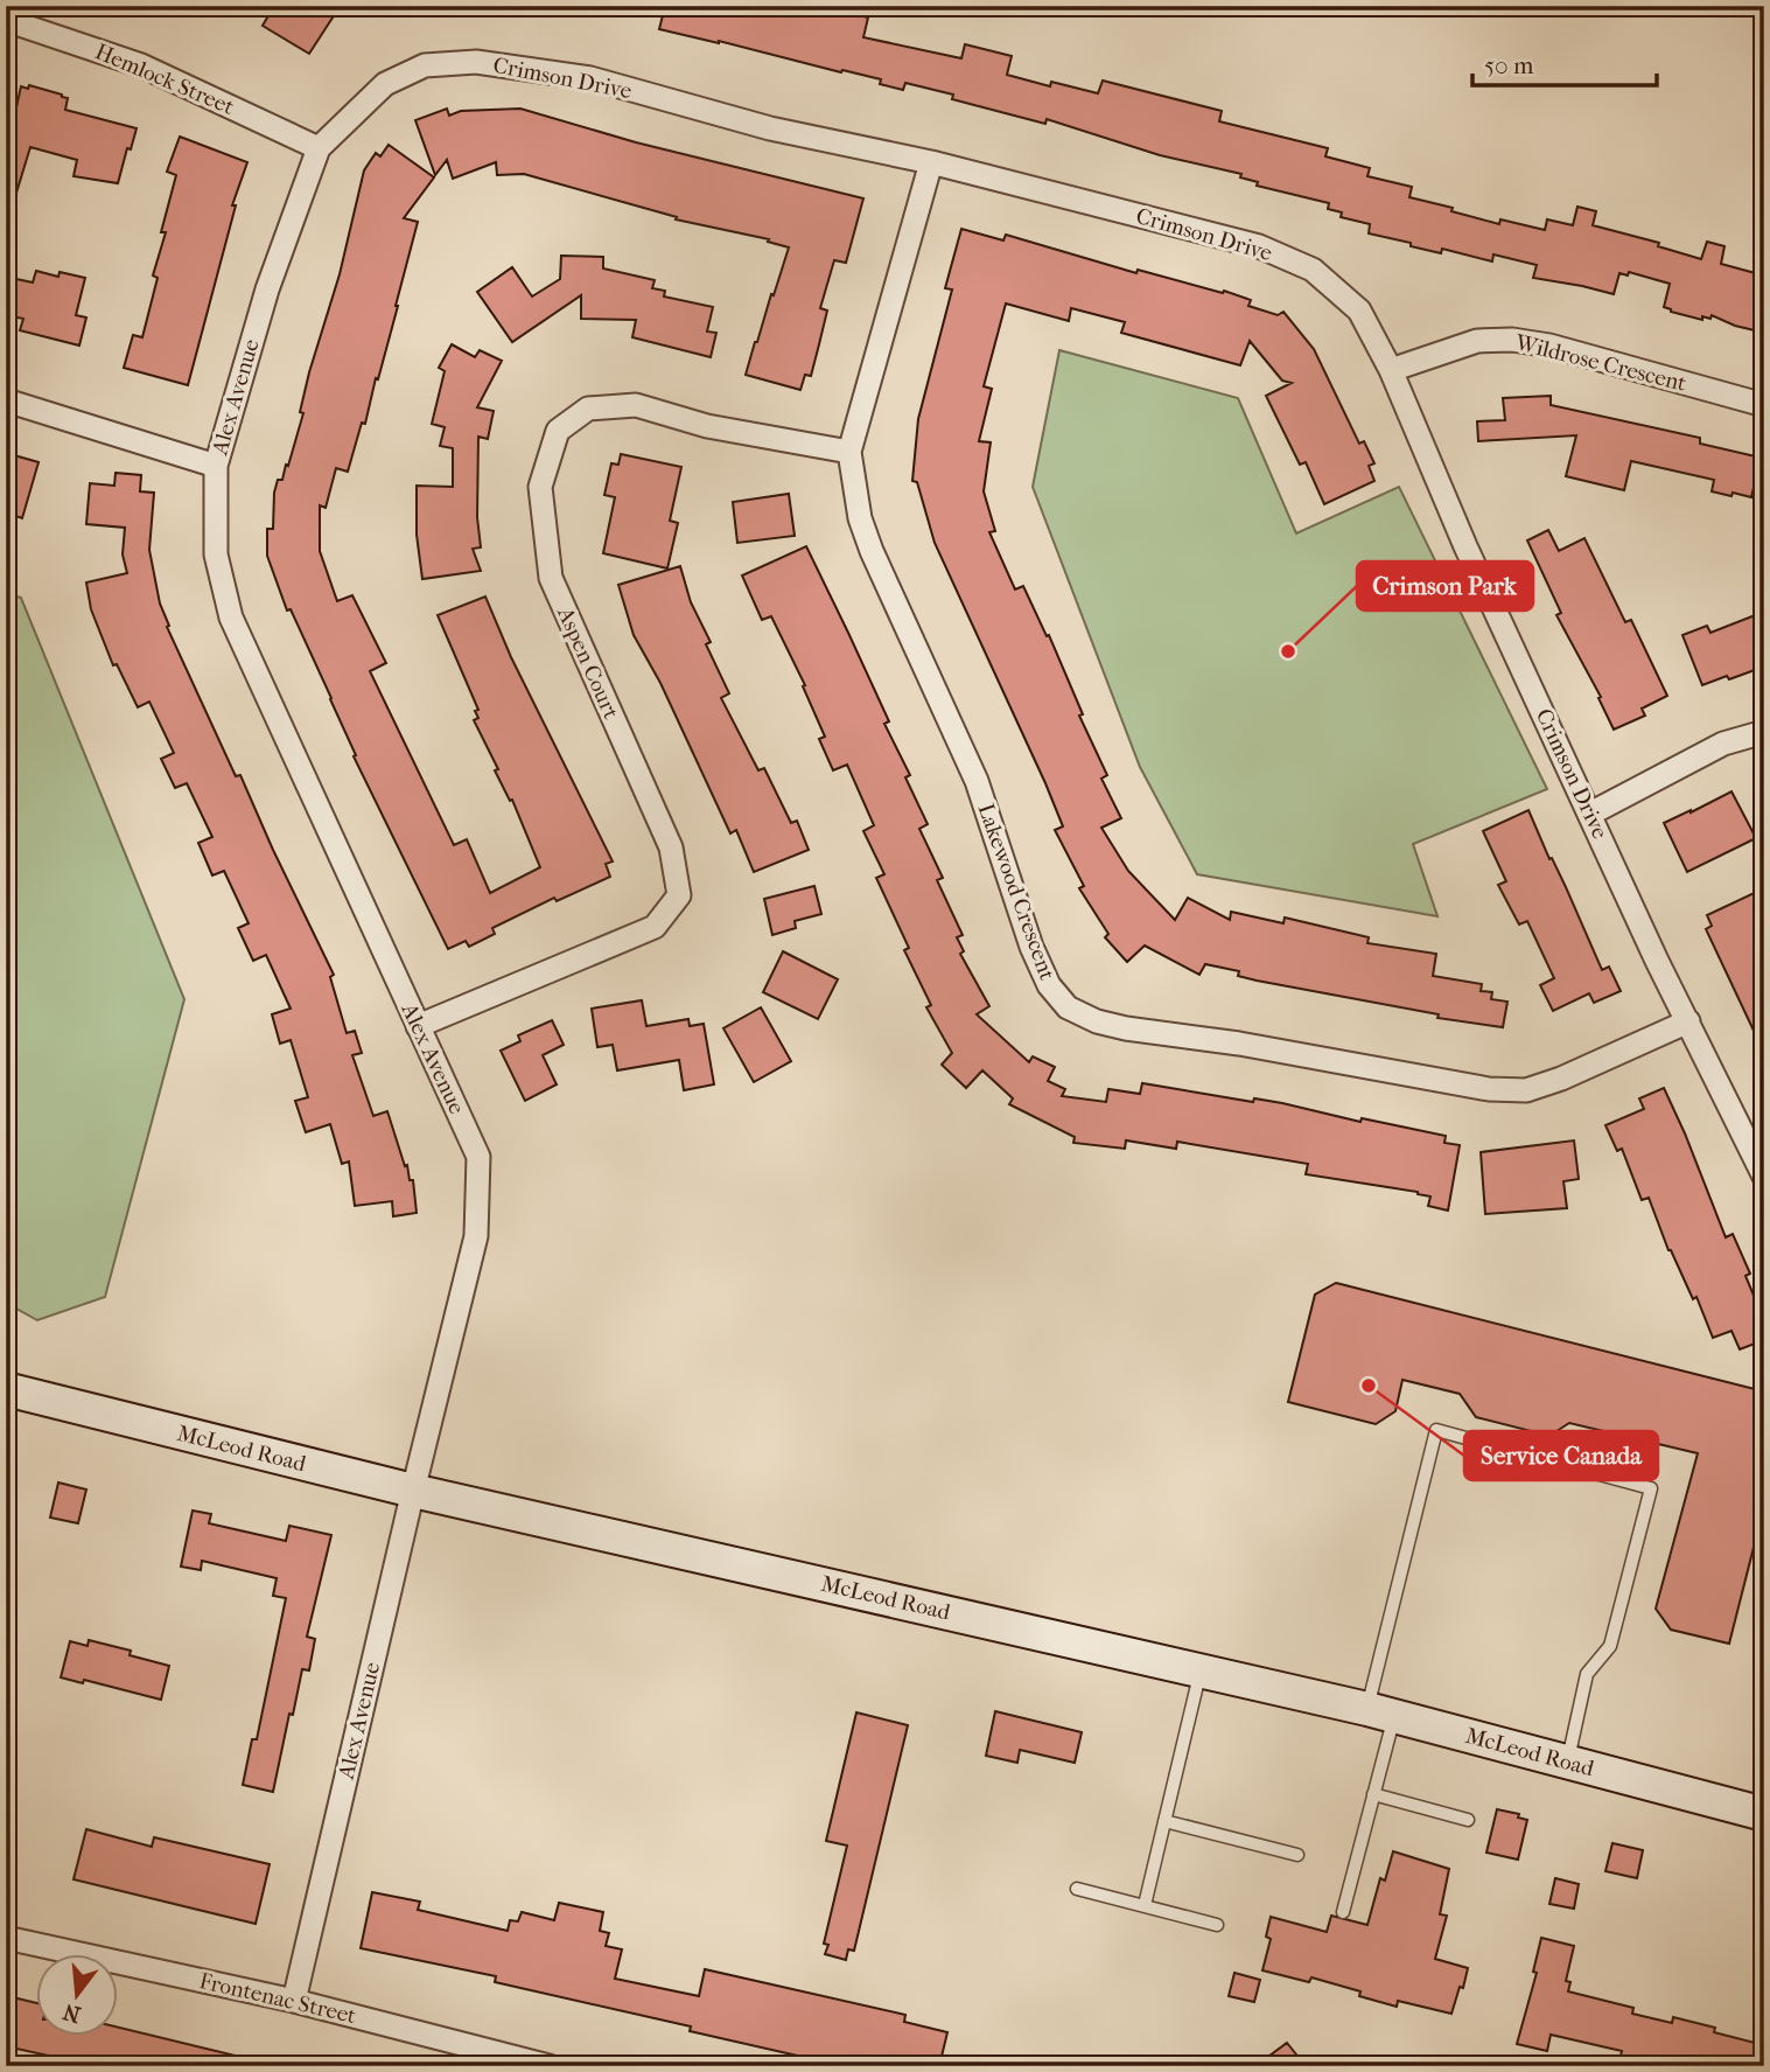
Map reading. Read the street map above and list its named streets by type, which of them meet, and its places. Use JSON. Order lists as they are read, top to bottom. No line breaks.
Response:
{"streets":{"main road":["McLeod Road"],"street":["Crimson Drive","Hemlock Street","Wildrose Crescent","Alex Avenue","Aspen Court","Lakewood Crescent","Frontenac Street"]},"crossings":[["Crimson Drive","Hemlock Street"],["Crimson Drive","Wildrose Crescent"],["Crimson Drive","Alex Avenue"],["Crimson Drive","Lakewood Crescent"],["Hemlock Street","Alex Avenue"],["Alex Avenue","Aspen Court"],["Alex Avenue","McLeod Road"],["Alex Avenue","Frontenac Street"],["Aspen Court","Lakewood Crescent"]],"places":["Crimson Park","Service Canada"],"scale_bar":"50 m","north":"bottom"}
